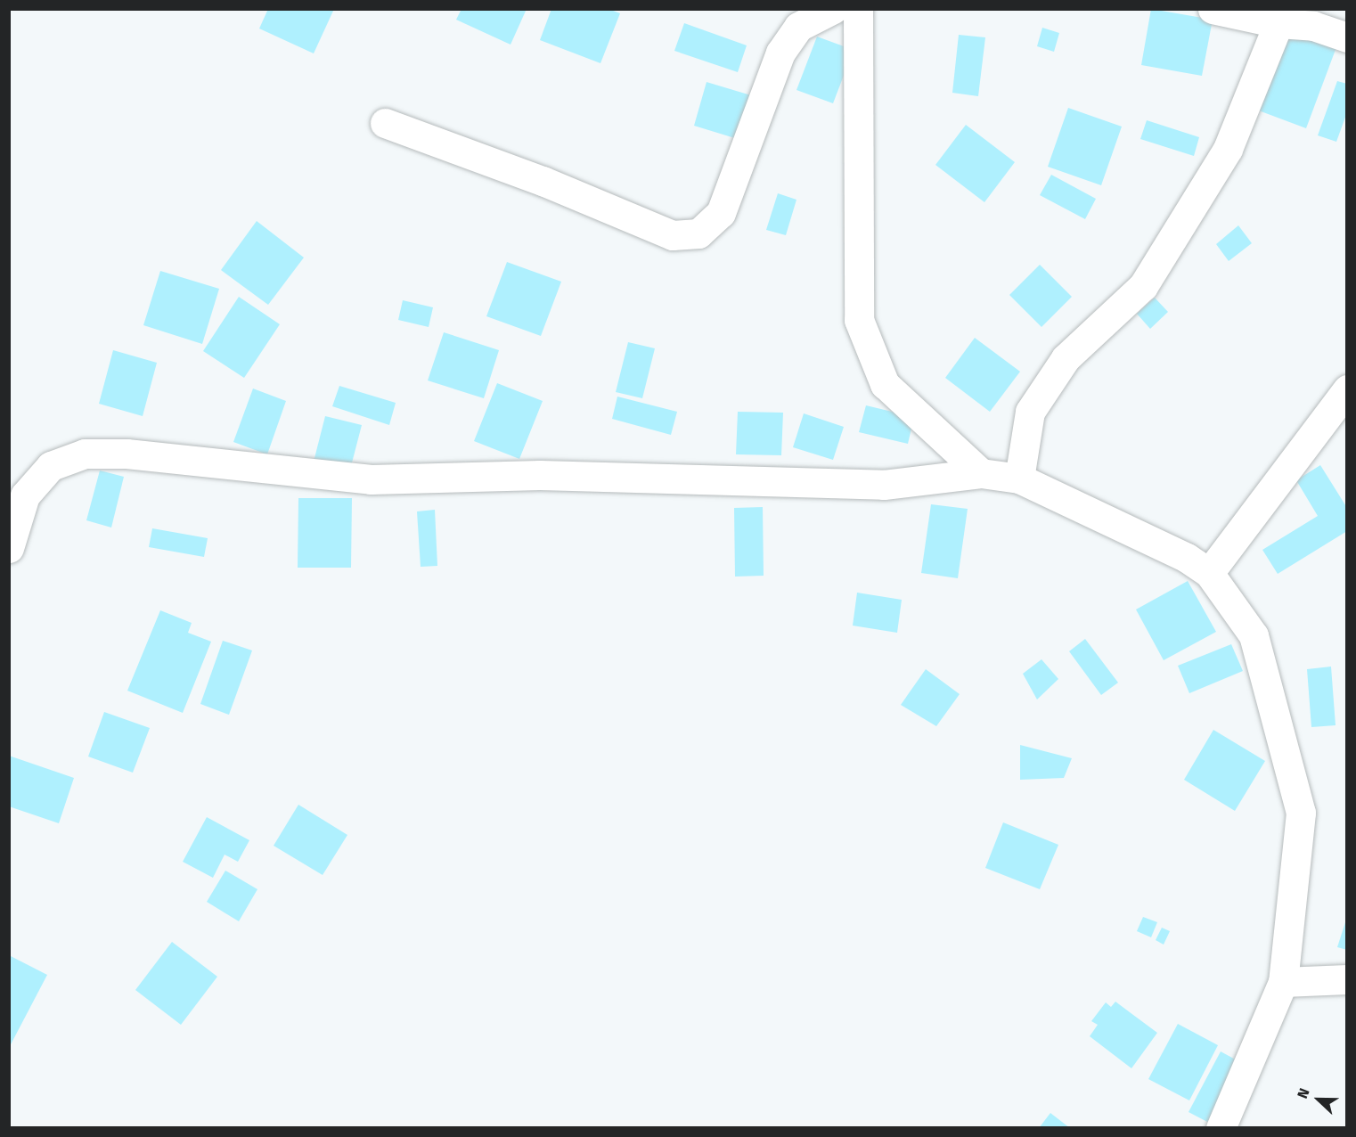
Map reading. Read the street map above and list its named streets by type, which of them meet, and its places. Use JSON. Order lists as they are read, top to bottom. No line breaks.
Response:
{"north":"left"}
